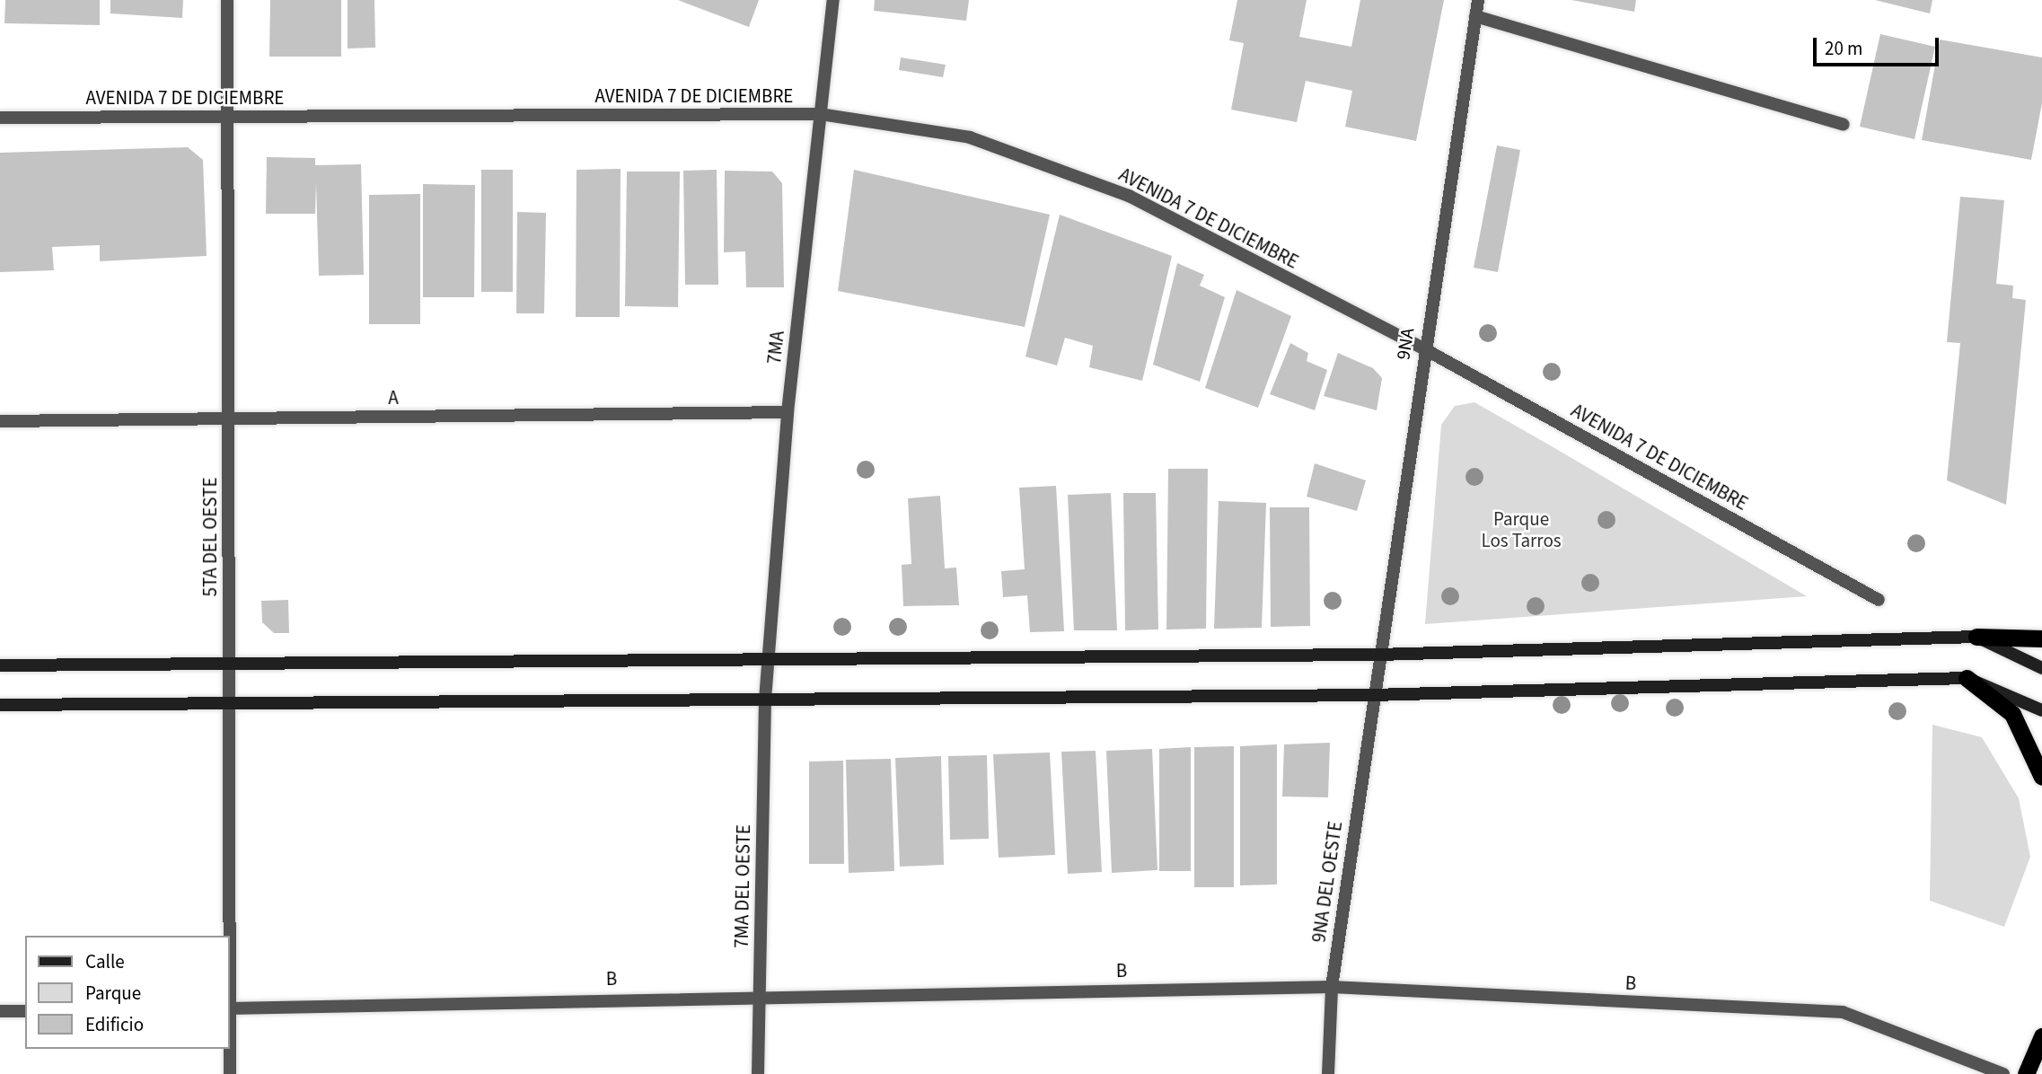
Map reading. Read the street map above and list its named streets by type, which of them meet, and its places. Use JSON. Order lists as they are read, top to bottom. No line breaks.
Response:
{"streets":{"street":["AVENIDA 7 DE DICIEMBRE","9NA","7MA","A","5TA DEL OESTE","9NA DEL OESTE","7MA DEL OESTE","B"]},"crossings":[["AVENIDA 7 DE DICIEMBRE","9NA"],["AVENIDA 7 DE DICIEMBRE","7MA"],["AVENIDA 7 DE DICIEMBRE","5TA DEL OESTE"],["9NA","9NA DEL OESTE"],["7MA","A"],["7MA","7MA DEL OESTE"],["A","5TA DEL OESTE"],["9NA DEL OESTE","B"],["7MA DEL OESTE","B"]],"parks":["Parque Los Tarros"],"legend":["Calle","Parque","Edificio"],"scale_bar":"20 m"}
